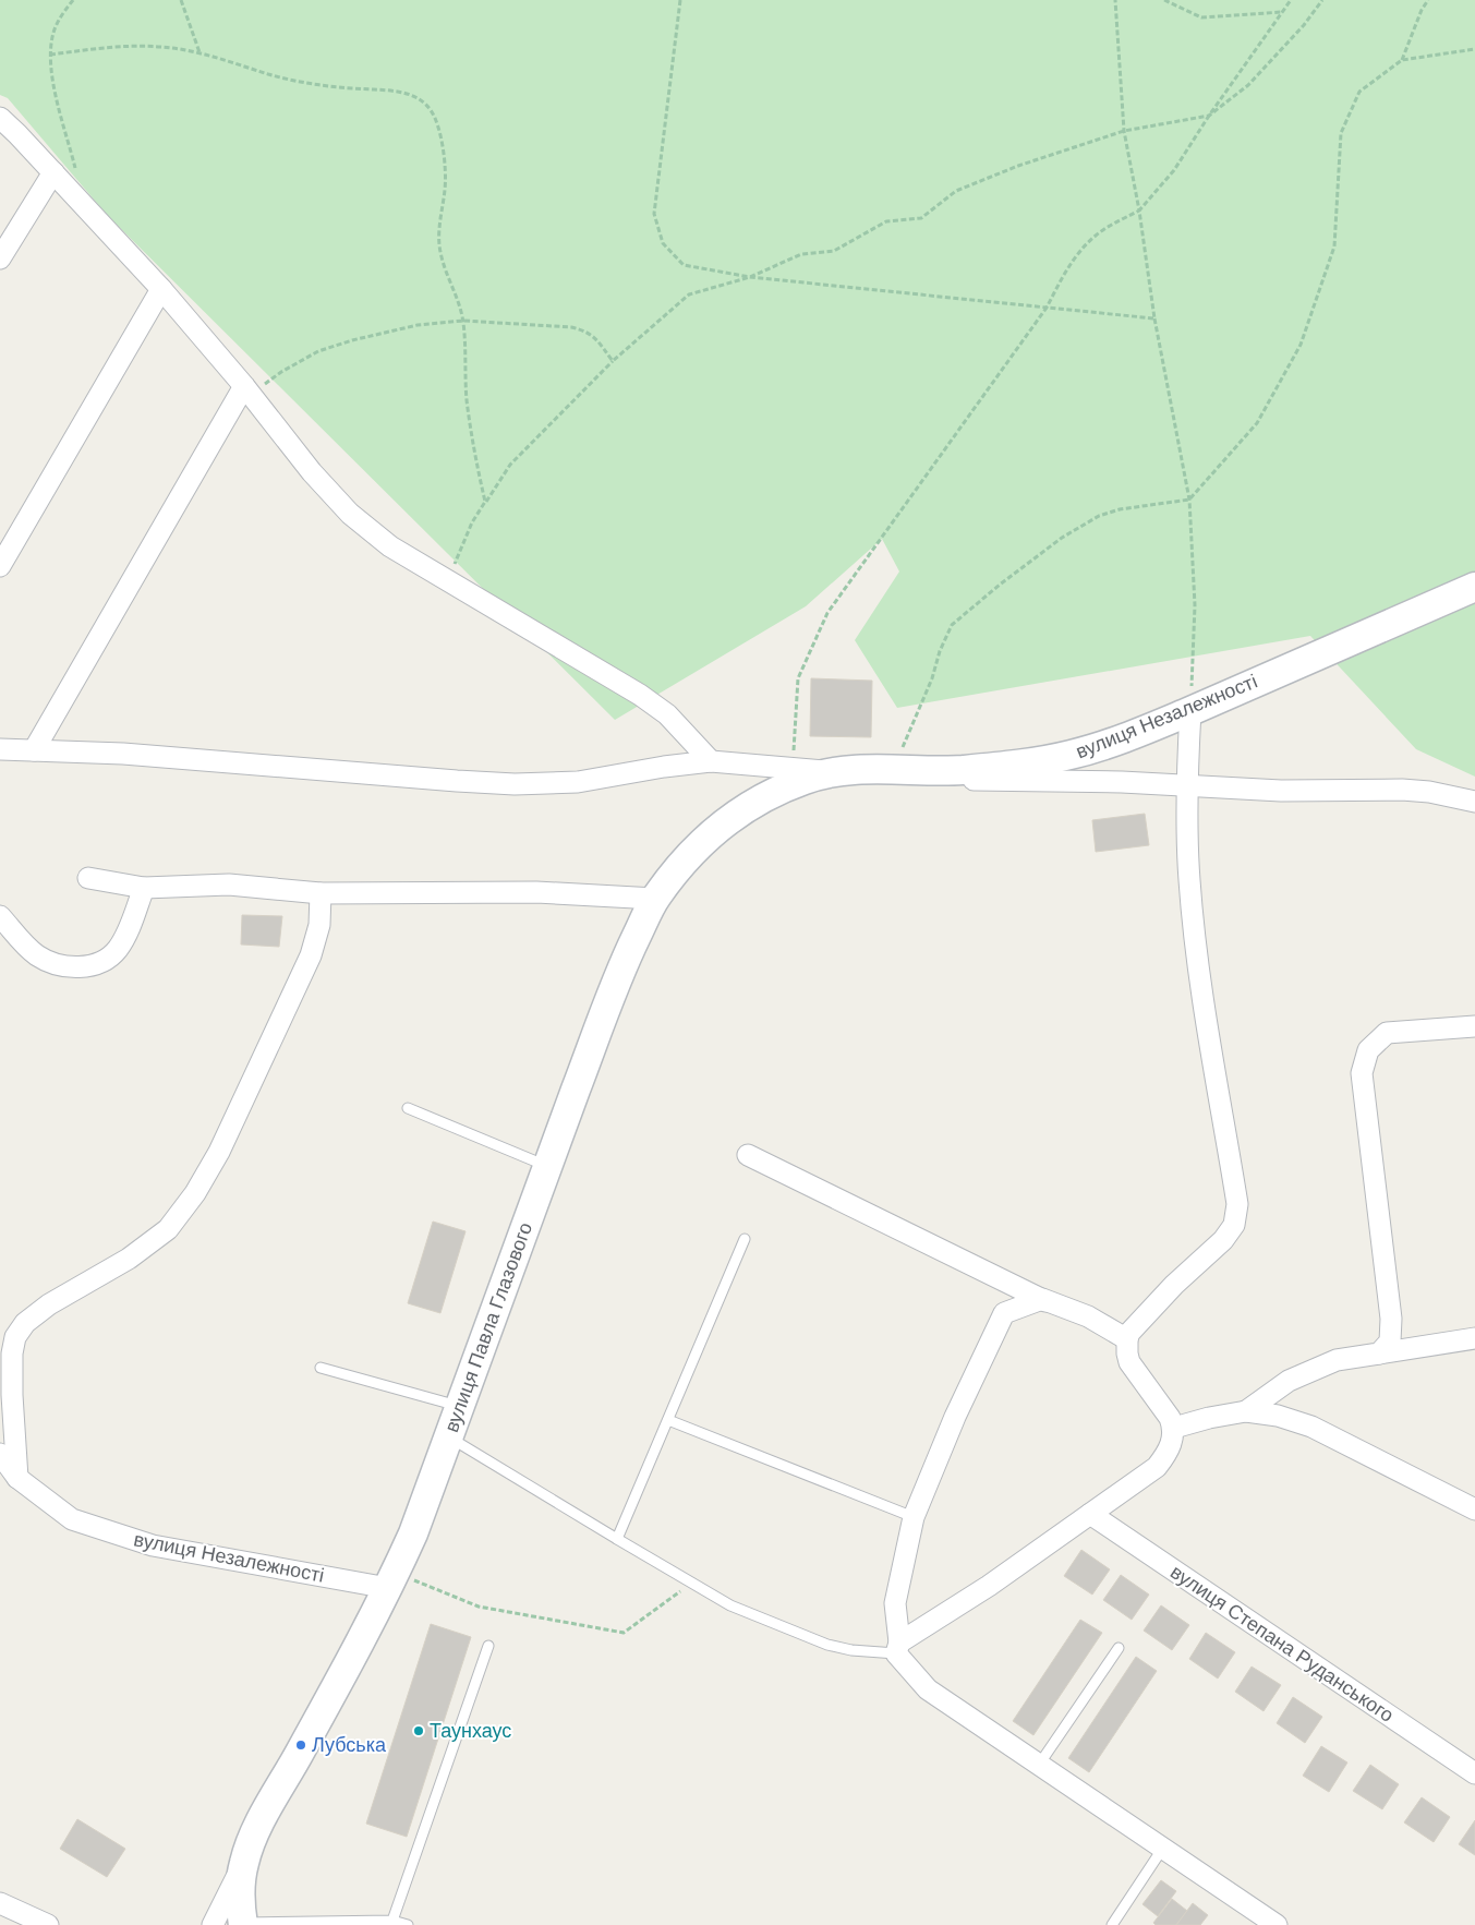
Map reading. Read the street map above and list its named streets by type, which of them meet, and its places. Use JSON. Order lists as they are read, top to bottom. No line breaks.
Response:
{"streets":{"main road":["вулиця Незалежності","вулиця Павла Глазового"],"street":["вулиця Степана Руданського"]},"crossings":[["вулиця Незалежності","вулиця Павла Глазового"]],"places":["Таунхаус","Лубська"]}
